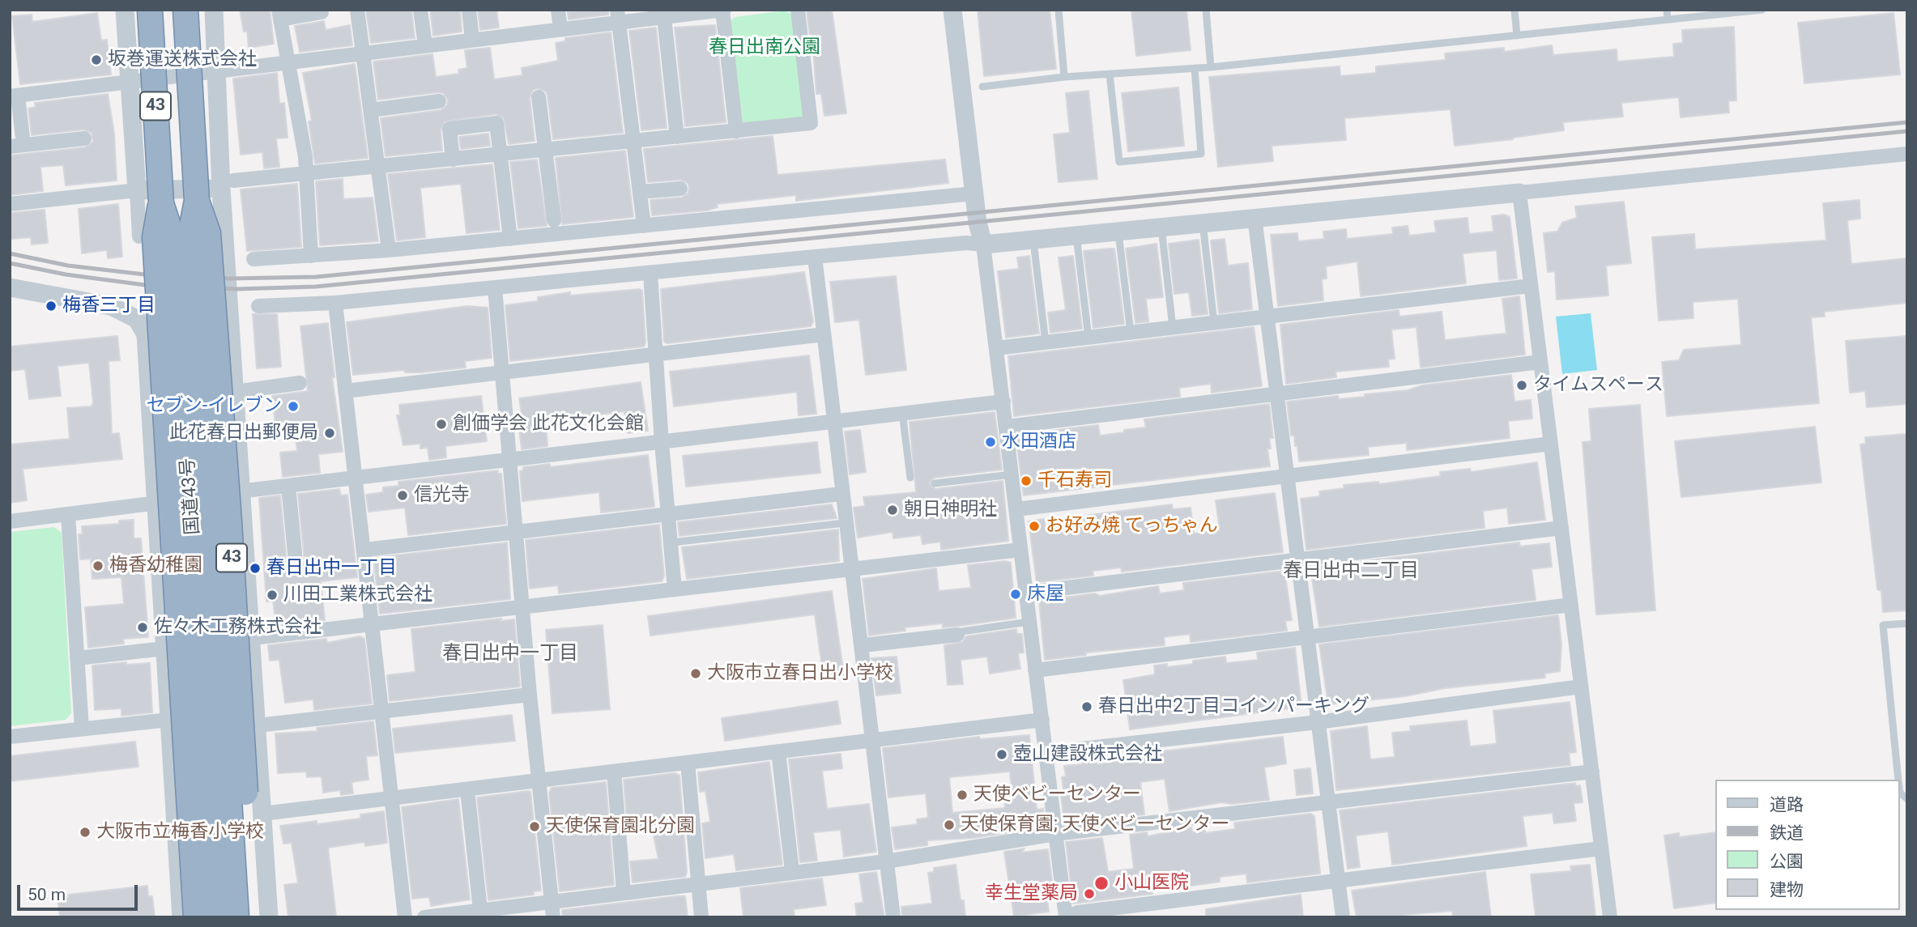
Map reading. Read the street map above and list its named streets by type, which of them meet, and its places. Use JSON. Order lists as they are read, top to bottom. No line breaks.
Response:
{"streets":{"highway":["43","国道43号"]},"crossings":[["43","国道43号"]],"districts":["春日出中二丁目","春日出中一丁目"],"parks":["春日出南公園"],"places":["坂巻運送株式会社","梅香三丁目","タイムスペース","セブン-イレブン","創価学会 此花文化会館","此花春日出郵便局","水田酒店","千石寿司","信光寺","朝日神明社","お好み焼 てっちゃん","梅香幼稚園","春日出中一丁目","床屋","川田工業株式会社","佐々木工務株式会社","大阪市立春日出小学校","春日出中2丁目コインパーキング","壺山建設株式会社","天使ベビーセンター","天使保育園; 天使ベビーセンター","天使保育園北分園","大阪市立梅香小学校","小山医院","幸生堂薬局"],"legend":["道路","鉄道","公園","建物"],"scale_bar":"50 m"}
